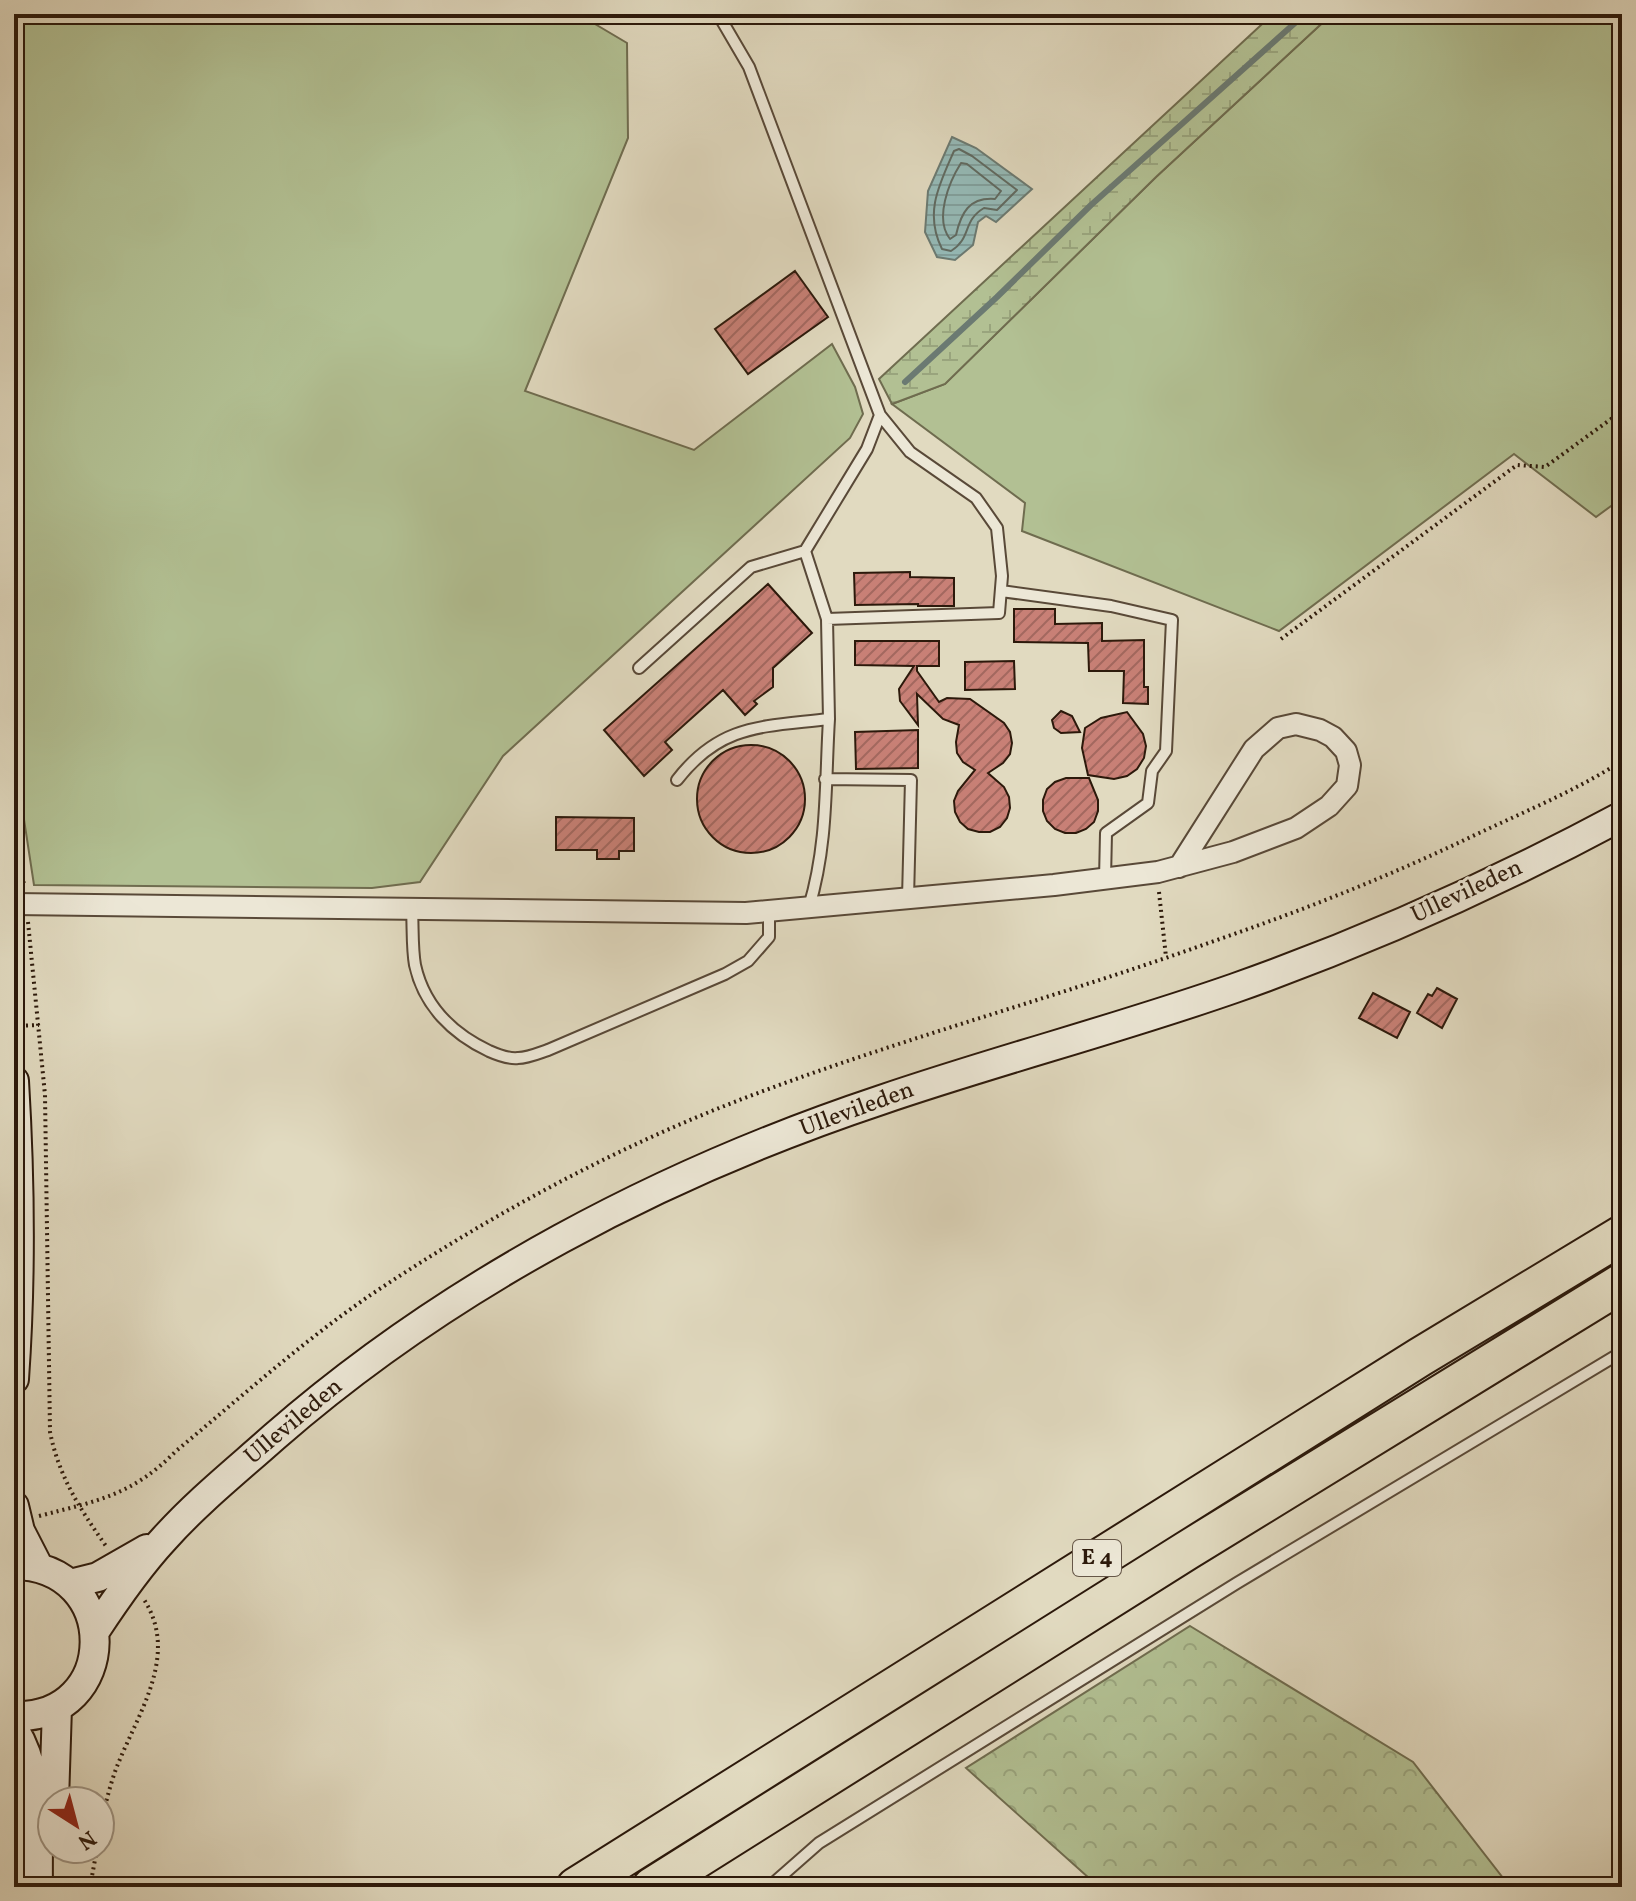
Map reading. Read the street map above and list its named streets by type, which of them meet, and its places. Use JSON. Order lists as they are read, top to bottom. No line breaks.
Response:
{"streets":{"highway":["E 4"],"main road":["Ullevileden"]},"north":"bottom right"}
